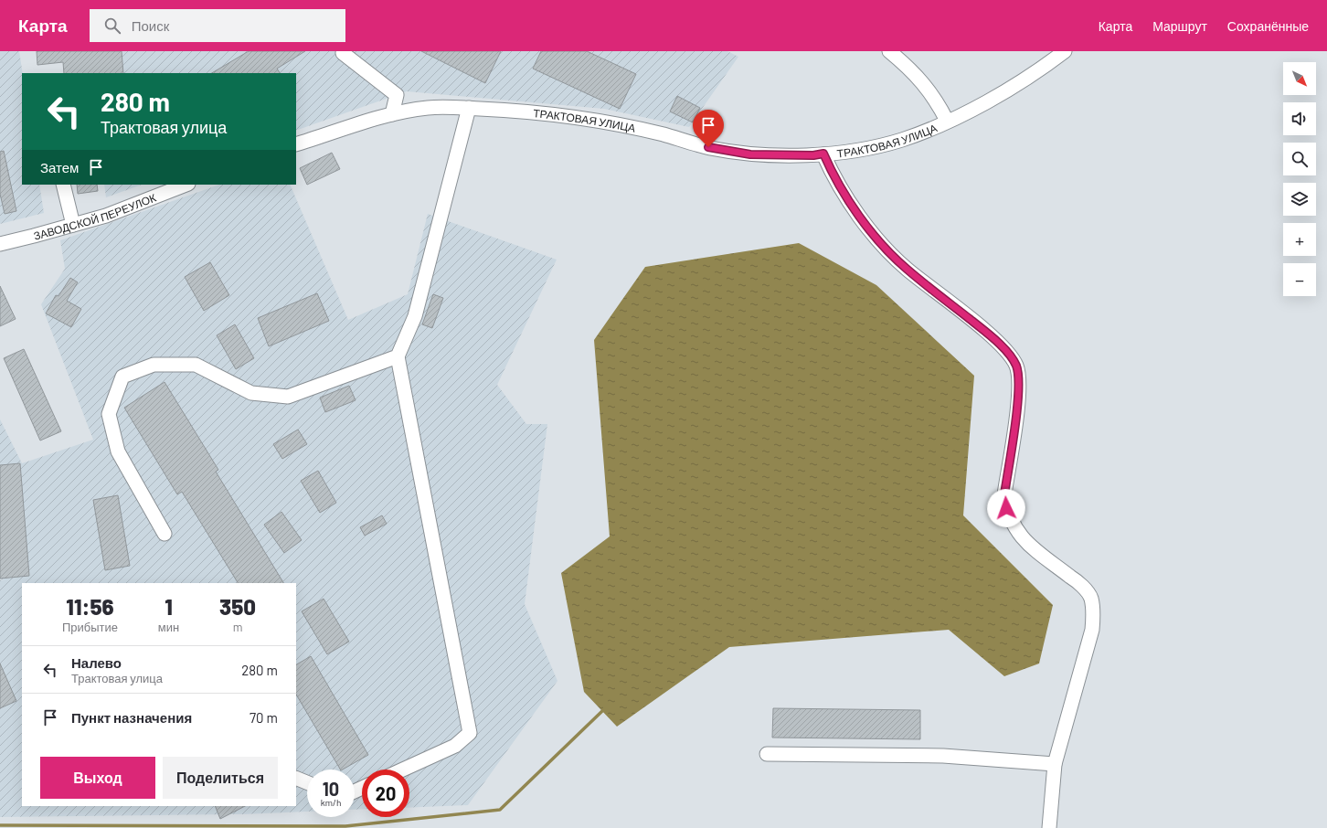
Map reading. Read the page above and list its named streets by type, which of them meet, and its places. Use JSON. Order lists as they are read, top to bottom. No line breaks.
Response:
{"streets":{"street":["ТРАКТОВАЯ УЛИЦА","ЗАВОДСКОЙ ПЕРЕУЛОК"]},"north":"bottom right","page":{"header":"Карта","search":"Поиск","nav":["Карта","Маршрут","Сохранённые"],"map_buttons":["+","−"],"turn":["280 m","Трактовая улица"],"then":"Затем","eta":["11:56","Прибытие","1","мин","350","m"],"list":[{"name":"Налево","note":"Трактовая улица","value":"280 m"},{"name":"Пункт назначения","value":"70 m"}],"buttons":["Выход","Поделиться"],"speed":"10 km/h","limit":"20"}}
